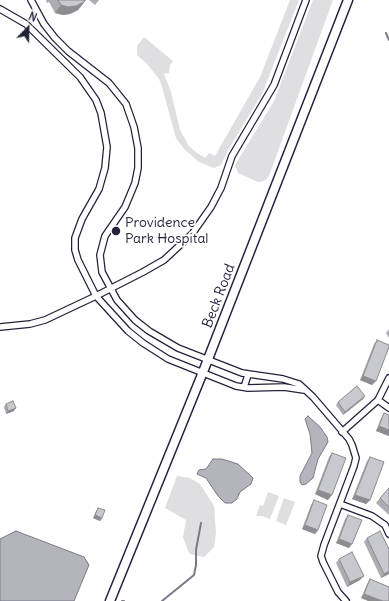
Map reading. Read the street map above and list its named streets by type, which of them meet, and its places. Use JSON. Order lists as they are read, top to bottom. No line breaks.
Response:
{"streets":{"main road":["Beck Road"]},"places":["Providence Park Hospital"],"north":"top right"}
